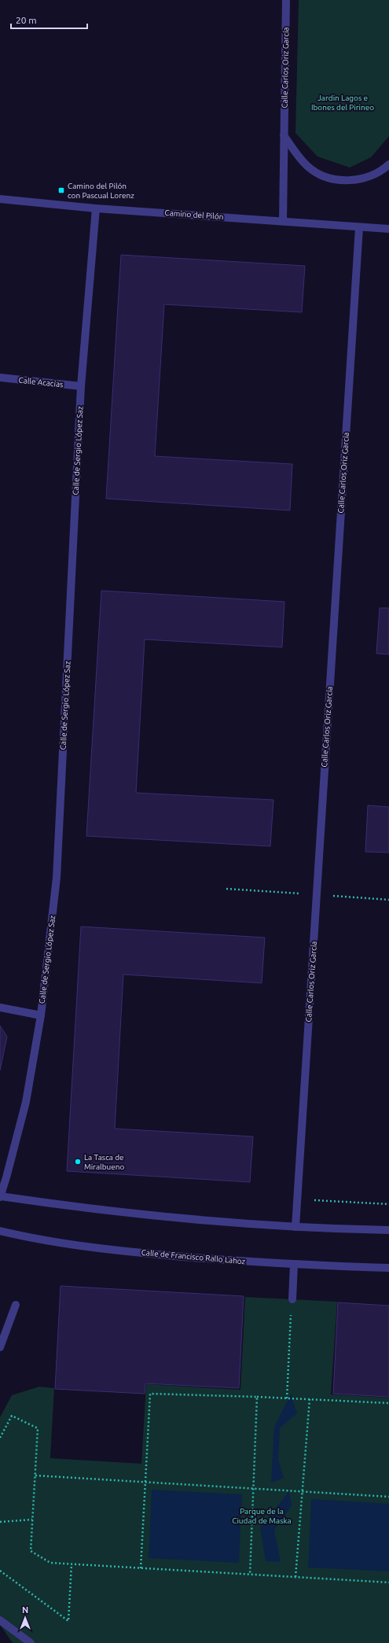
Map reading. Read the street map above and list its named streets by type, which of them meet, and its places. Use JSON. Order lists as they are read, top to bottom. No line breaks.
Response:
{"streets":{"street":["Calle Carlos Oriz García","Camino del Pilón","Calle Acacias","Calle de Sergio López Saz","Calle de Francisco Rallo Lahoz"]},"crossings":[["Calle Carlos Oriz García","Camino del Pilón"],["Camino del Pilón","Calle de Sergio López Saz"],["Calle Acacias","Calle de Sergio López Saz"]],"parks":["Jardin Lagos e Ibones del Pirineo","Parque de la Ciudad de Maska"],"places":{"transit":["Camino del Pilón con Pascual Lorenz"],"other":["La Tasca de Miralbueno"]},"scale_bar":"20 m","north":"top"}
